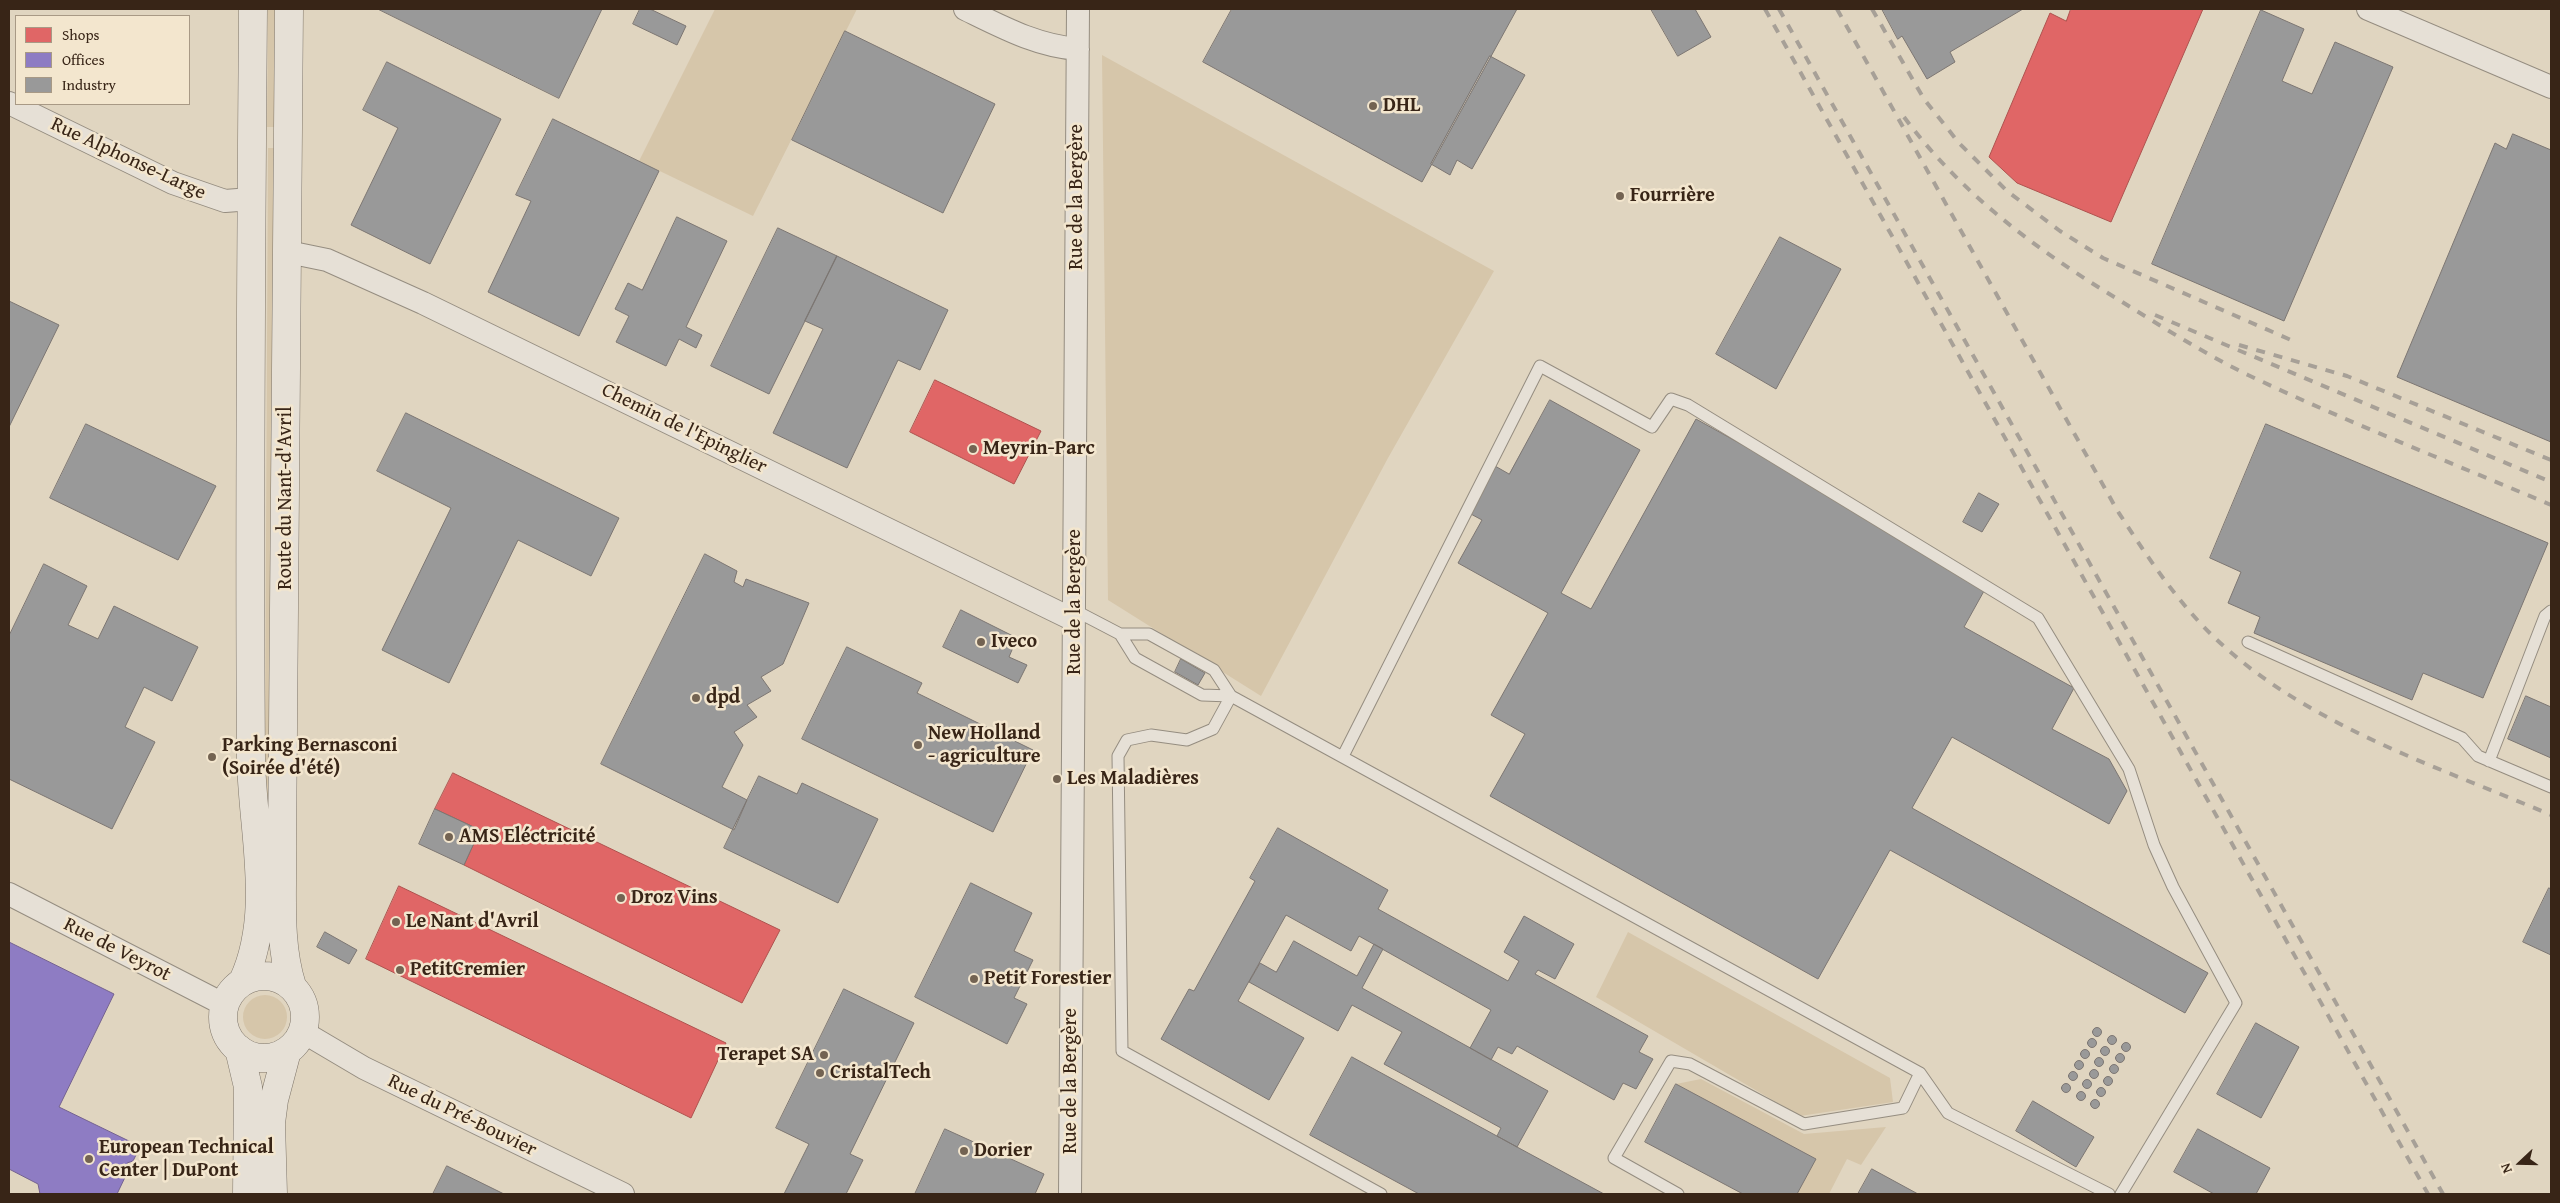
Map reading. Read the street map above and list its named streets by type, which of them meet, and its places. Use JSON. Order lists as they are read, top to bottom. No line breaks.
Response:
{"streets":{"main road":["Route du Nant-d'Avril"],"street":["Rue Alphonse-Large","Rue de la Bergère","Chemin de l'Epinglier","Rue de Veyrot","Rue du Pré-Bouvier"]},"crossings":[["Rue Alphonse-Large","Route du Nant-d'Avril"],["Rue de la Bergère","Chemin de l'Epinglier"],["Chemin de l'Epinglier","Route du Nant-d'Avril"],["Route du Nant-d'Avril","Rue de Veyrot"],["Route du Nant-d'Avril","Rue du Pré-Bouvier"],["Rue de Veyrot","Rue du Pré-Bouvier"]],"places":["DHL","Fourrière","Meyrin-Parc","Iveco","dpd","New Holland - agriculture","Parking Bernasconi (Soirée d'été)","Les Maladières","AMS Eléctricité","Droz Vins","Le Nant d'Avril","PetitCremier","Petit Forestier","Terapet SA","CristalTech","Dorier","European Technical Center | DuPont"],"legend":["Shops","Offices","Industry"],"north":"left"}
